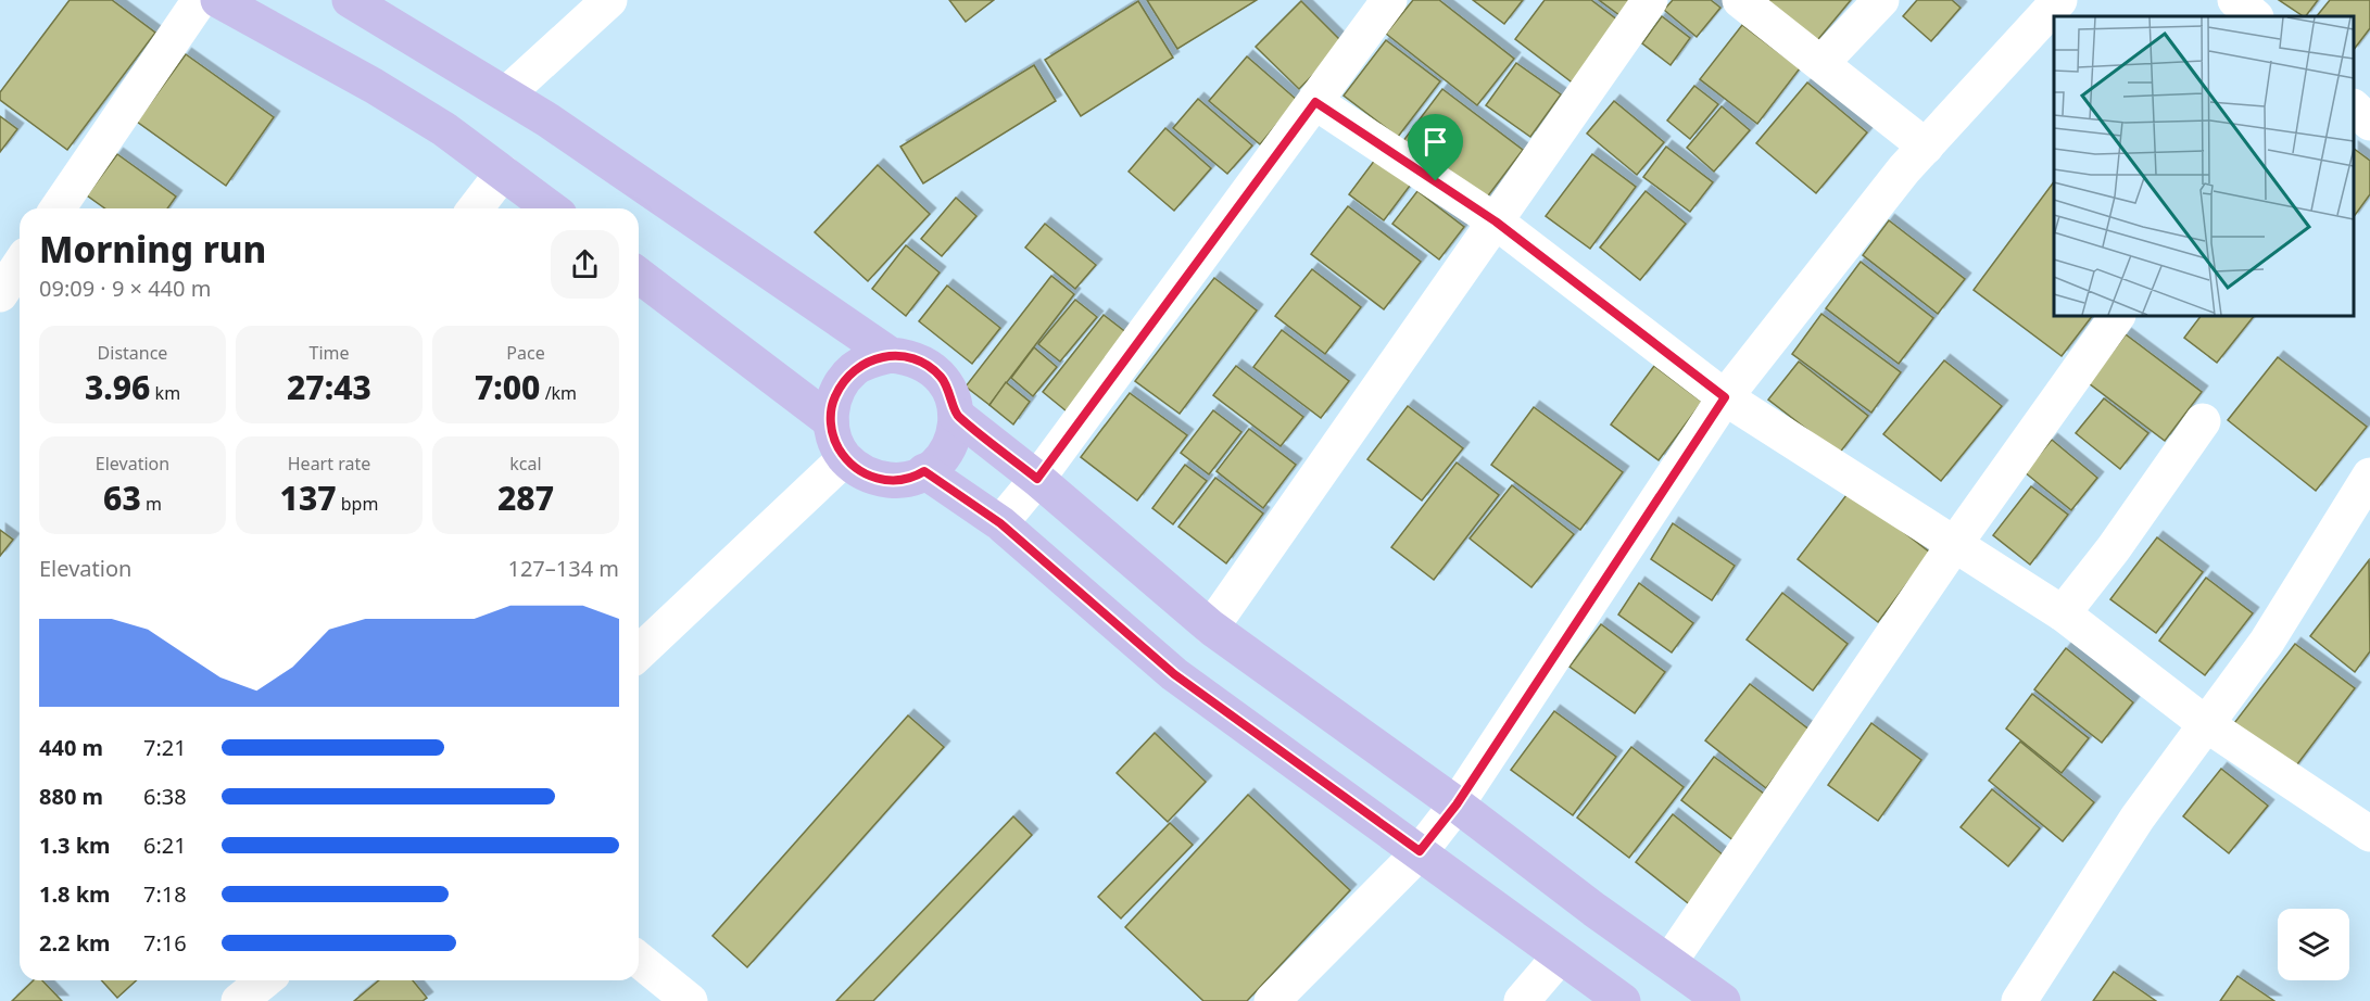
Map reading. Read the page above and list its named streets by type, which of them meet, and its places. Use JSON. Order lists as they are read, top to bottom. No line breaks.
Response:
{"page":{"heading":["Morning run","09:09 · 9 × 440 m"],"stats":[["Distance","3.96 km"],["Time","27:43"],["Pace","7:00 /km"],["Elevation","63 m"],["Heart rate","137 bpm"],["kcal","287"]],"chart":["Elevation","127–134 m"],"list":[{"name":"440 m","note":"7:21"},{"name":"880 m","note":"6:38"},{"name":"1.3 km","note":"6:21"},{"name":"1.8 km","note":"7:18"},{"name":"2.2 km","note":"7:16"}]}}
